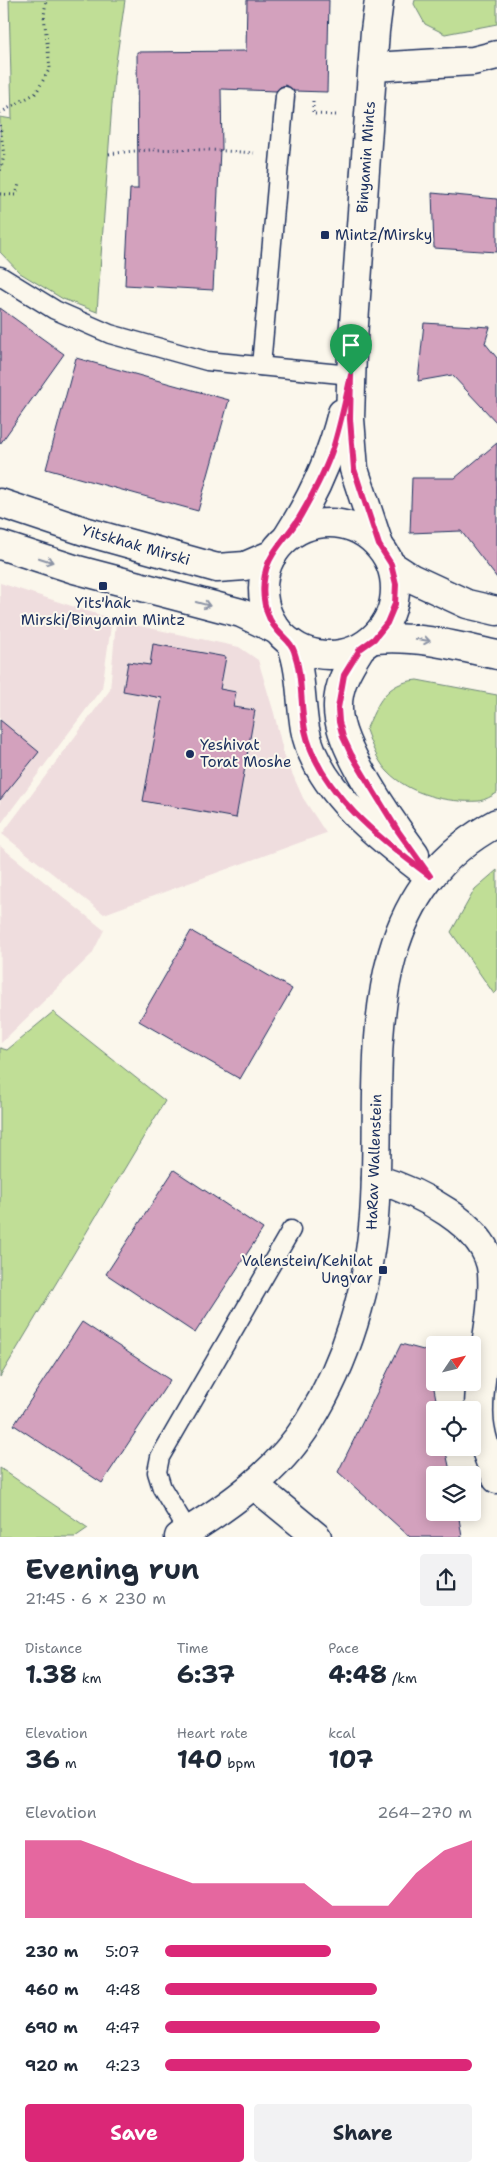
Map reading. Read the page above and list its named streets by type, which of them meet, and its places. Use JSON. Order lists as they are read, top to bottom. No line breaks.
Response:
{"streets":{"street":["Binyamin Mints","Yitskhak Mirski","HaRav Wallenstein"]},"crossings":[["Binyamin Mints","Yitskhak Mirski"]],"places":{"transit":["Mintz/Mirsky","Yits'hak Mirski/Binyamin Mintz","Valenstein/Kehilat Ungvar"],"other":["Yeshivat Torat Moshe"]},"north":"top right","page":{"heading":["Evening run","21:45 · 6 × 230 m"],"stats":[["Distance","1.38 km"],["Time","6:37"],["Pace","4:48 /km"],["Elevation","36 m"],["Heart rate","140 bpm"],["kcal","107"]],"chart":["Elevation","264–270 m"],"list":[{"name":"230 m","note":"5:07"},{"name":"460 m","note":"4:48"},{"name":"690 m","note":"4:47"},{"name":"920 m","note":"4:23"}],"buttons":["Save","Share"]}}
